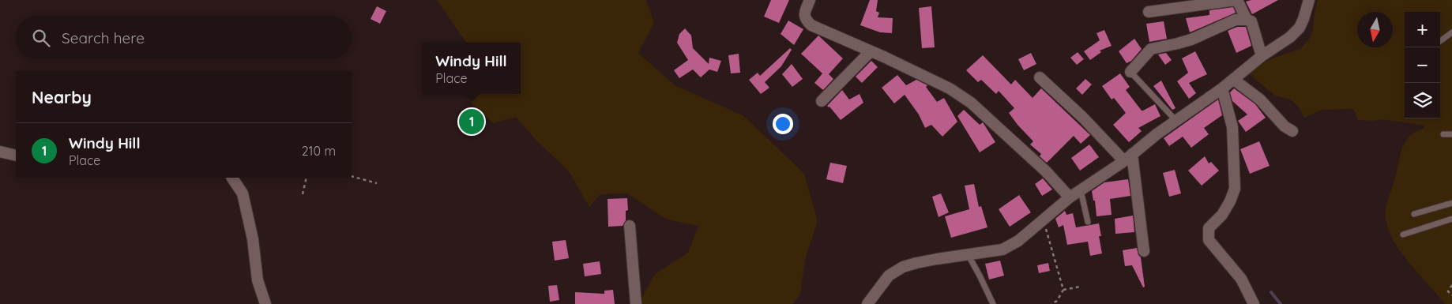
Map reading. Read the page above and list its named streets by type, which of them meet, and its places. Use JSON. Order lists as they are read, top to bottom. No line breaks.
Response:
{"north":"bottom","page":{"map_buttons":["+","−"],"search":"Search here","popup":["Windy Hill","Place"],"heading":"Nearby","pins":"1","list":[{"mark":"1","name":"Windy Hill","note":"Place","value":"210 m"}]}}
